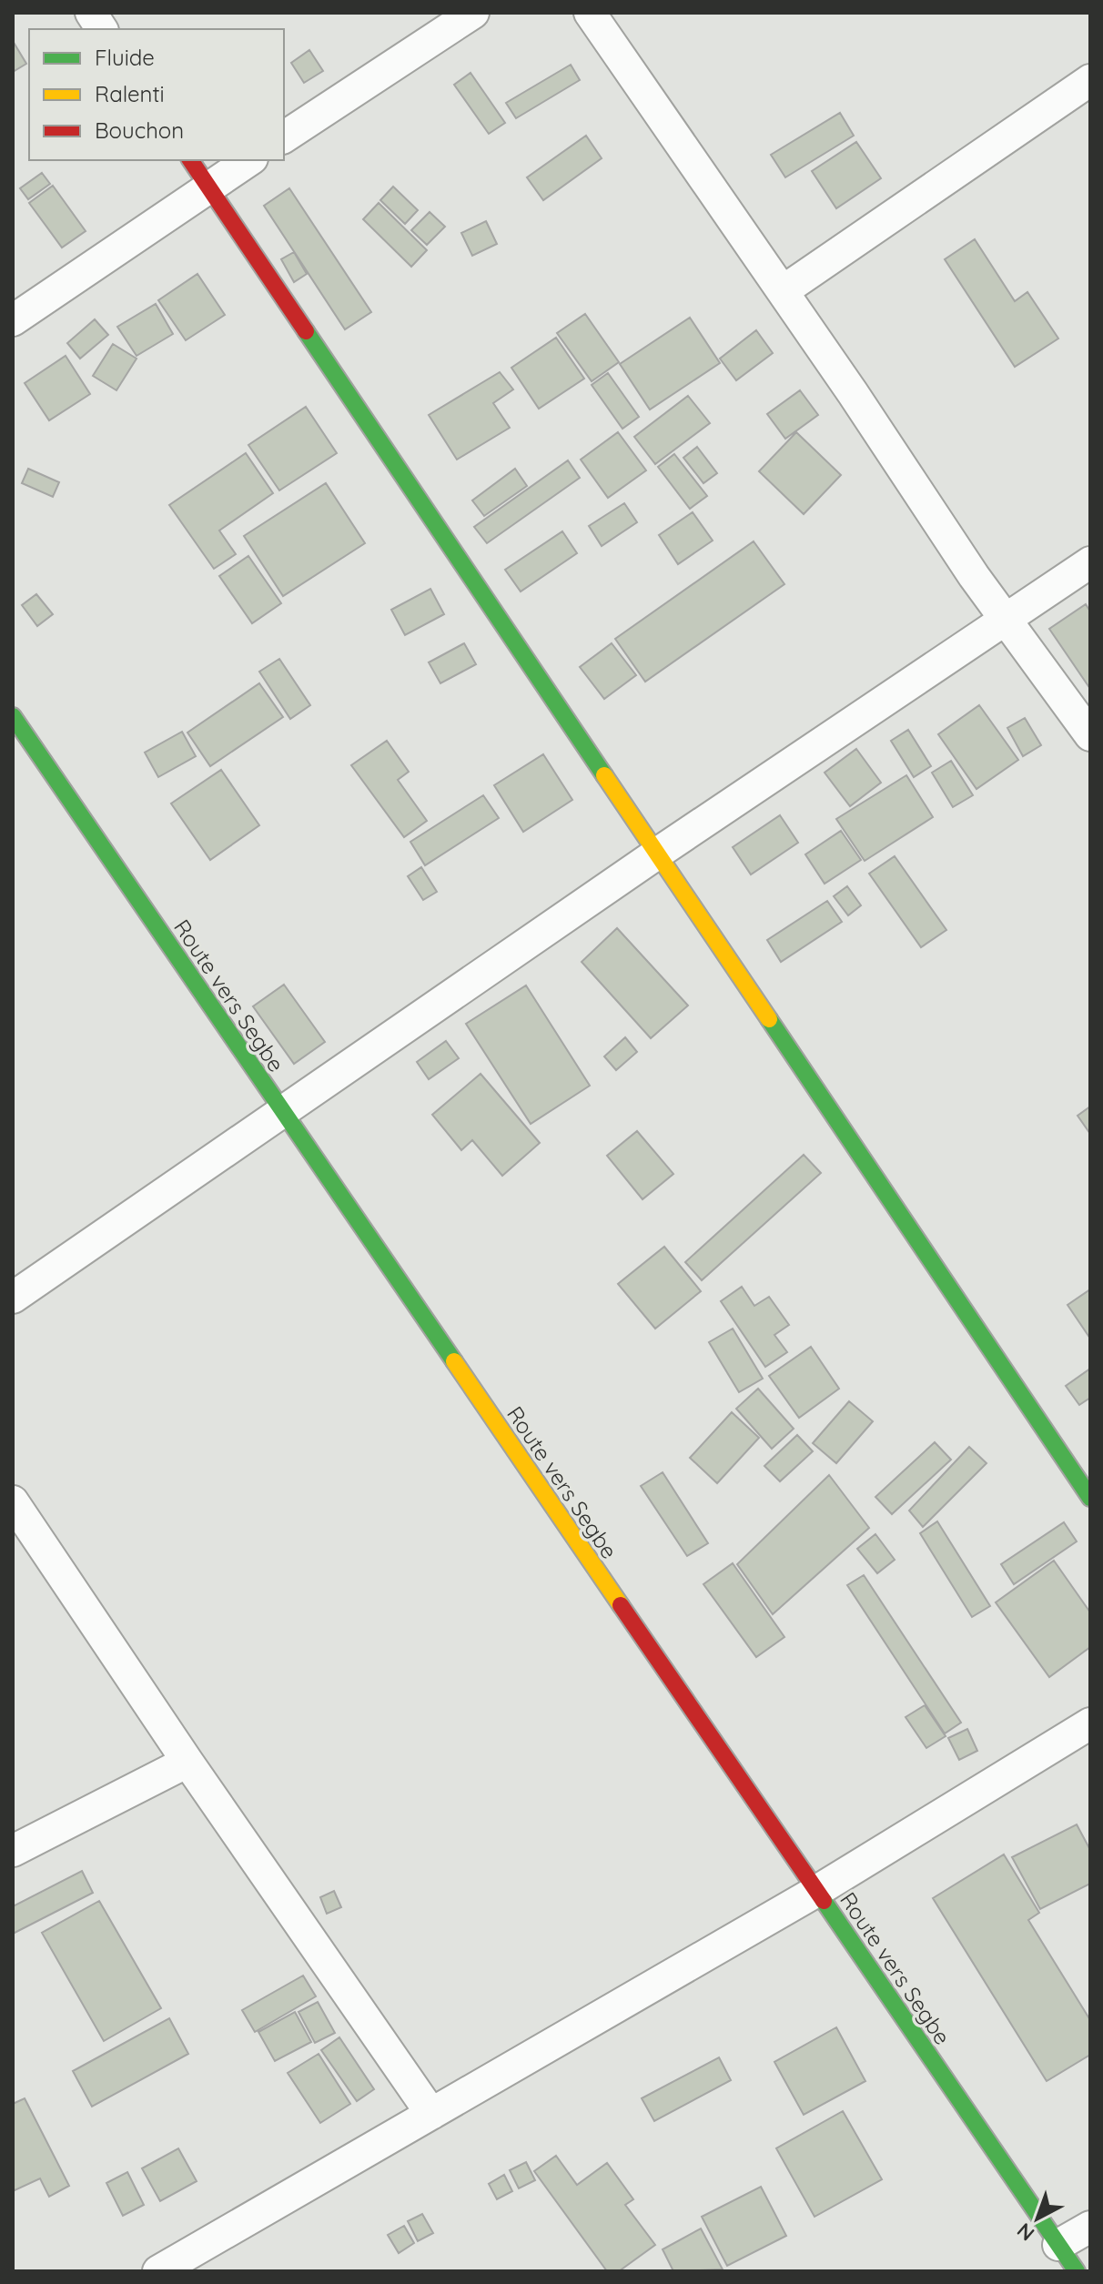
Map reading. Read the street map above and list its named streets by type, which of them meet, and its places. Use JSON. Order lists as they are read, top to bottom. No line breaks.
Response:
{"streets":{"main road":["Route vers Segbe"]},"legend":["Fluide","Ralenti","Bouchon"],"north":"bottom left"}
